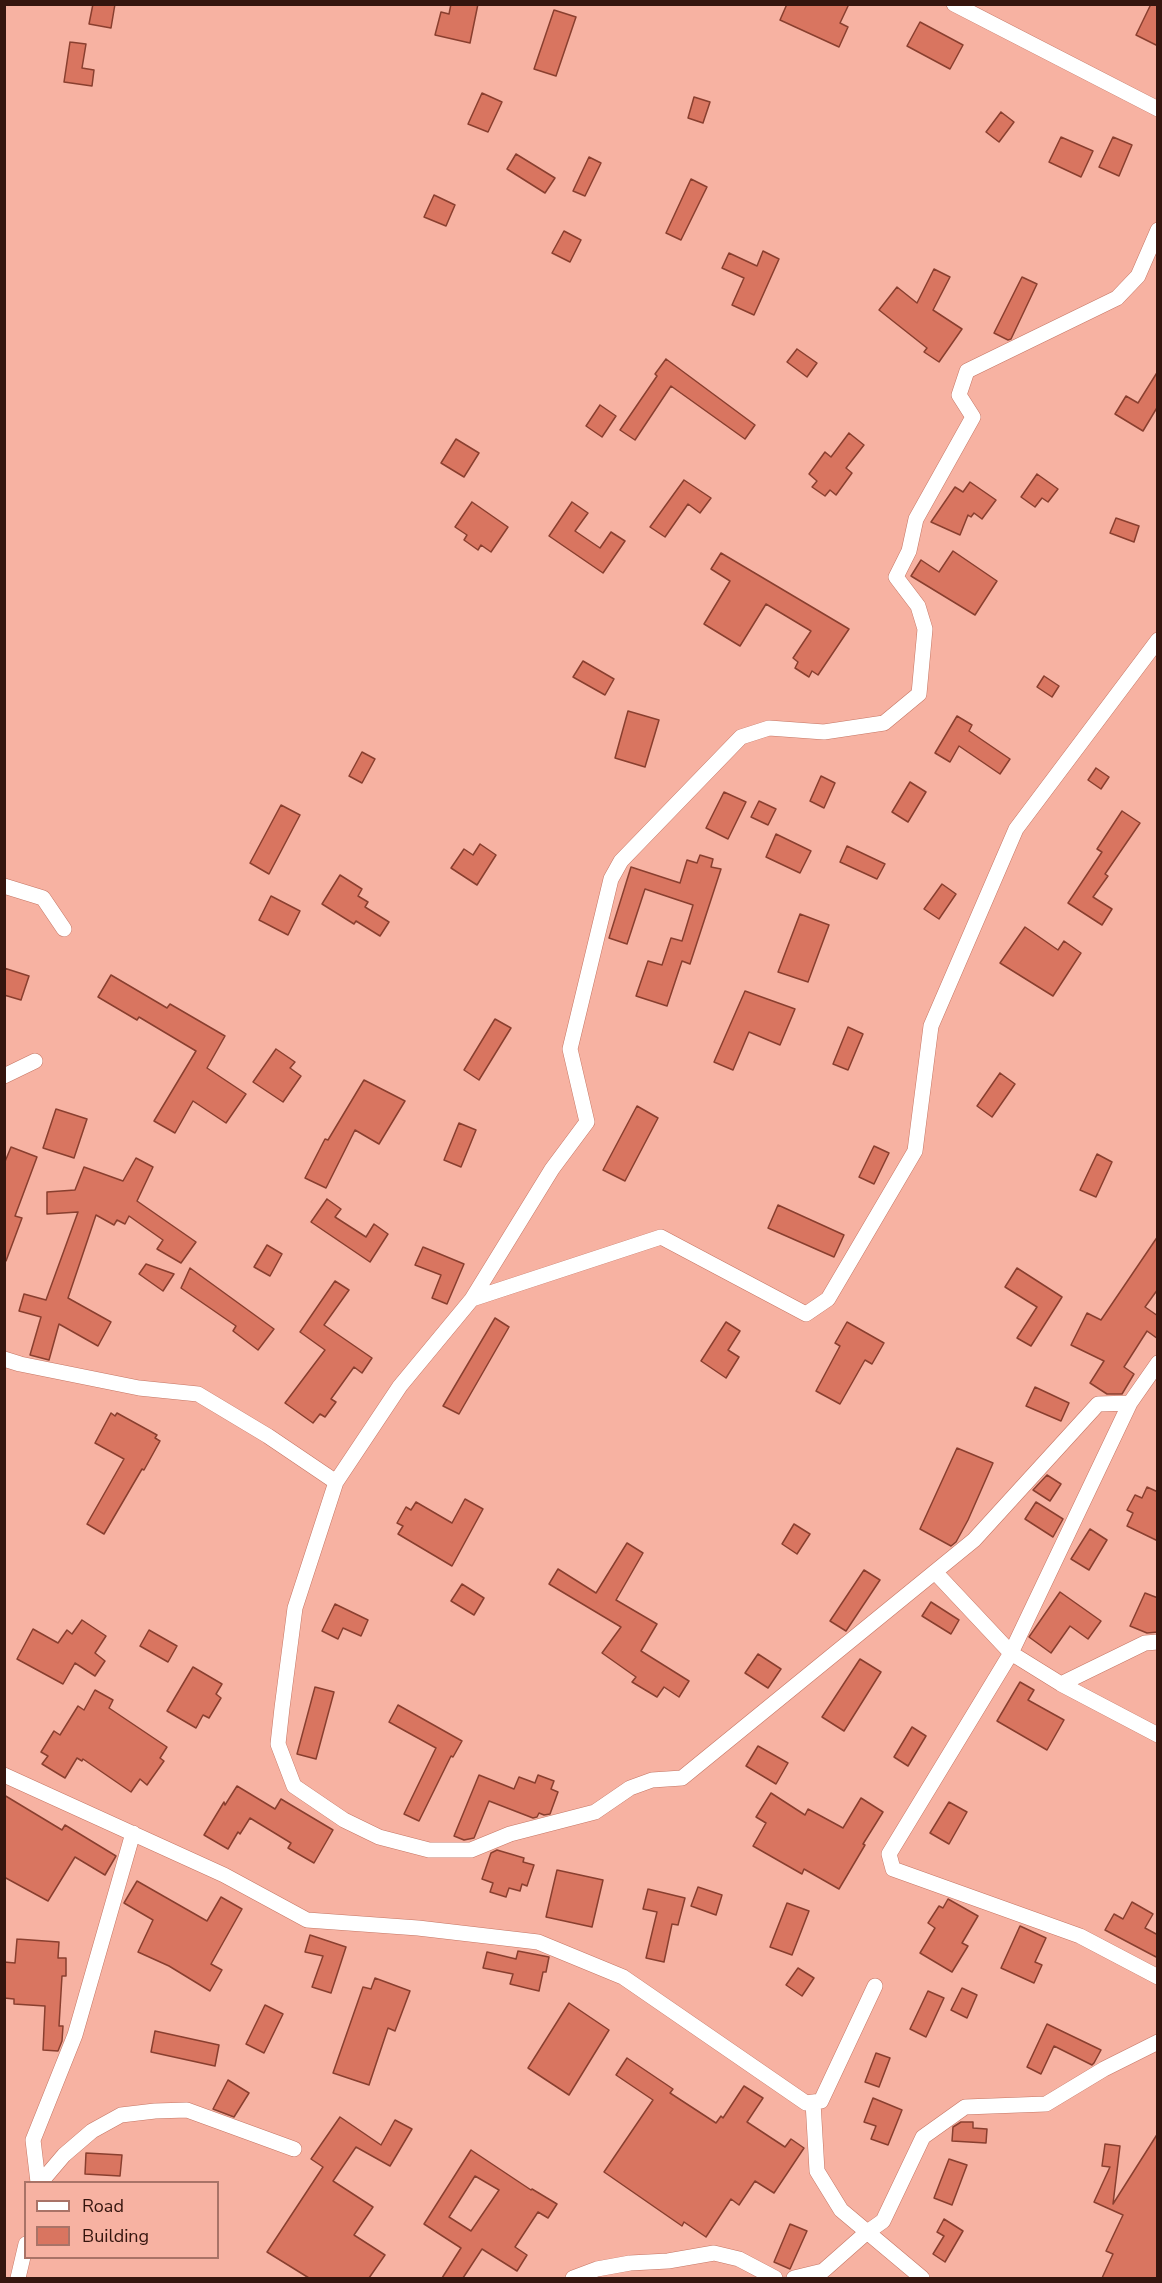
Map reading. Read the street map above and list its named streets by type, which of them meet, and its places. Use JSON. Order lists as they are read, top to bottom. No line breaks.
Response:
{"legend":["Road","Building"]}
